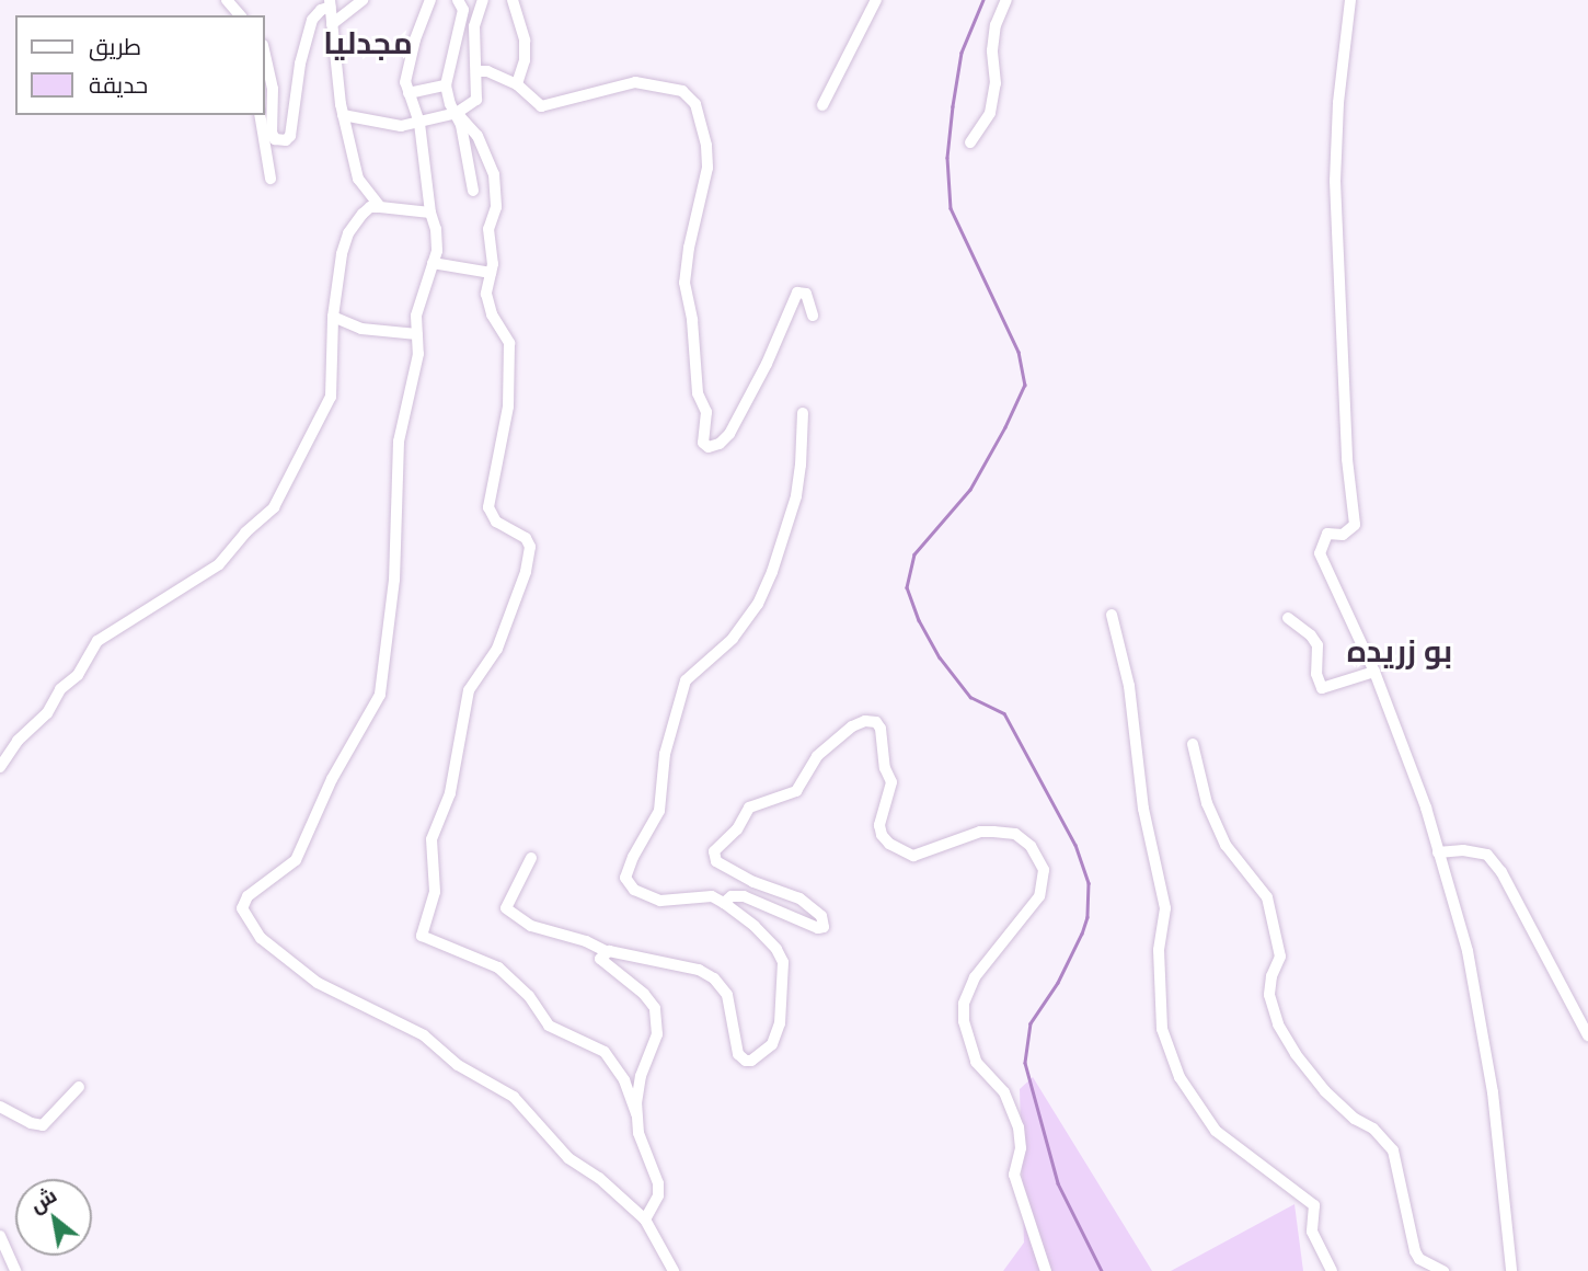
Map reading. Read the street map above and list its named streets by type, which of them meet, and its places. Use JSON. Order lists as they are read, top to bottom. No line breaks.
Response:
{"districts":["مجدليا","بو زريده"],"legend":["طريق","حديقة"],"north":"top left"}
